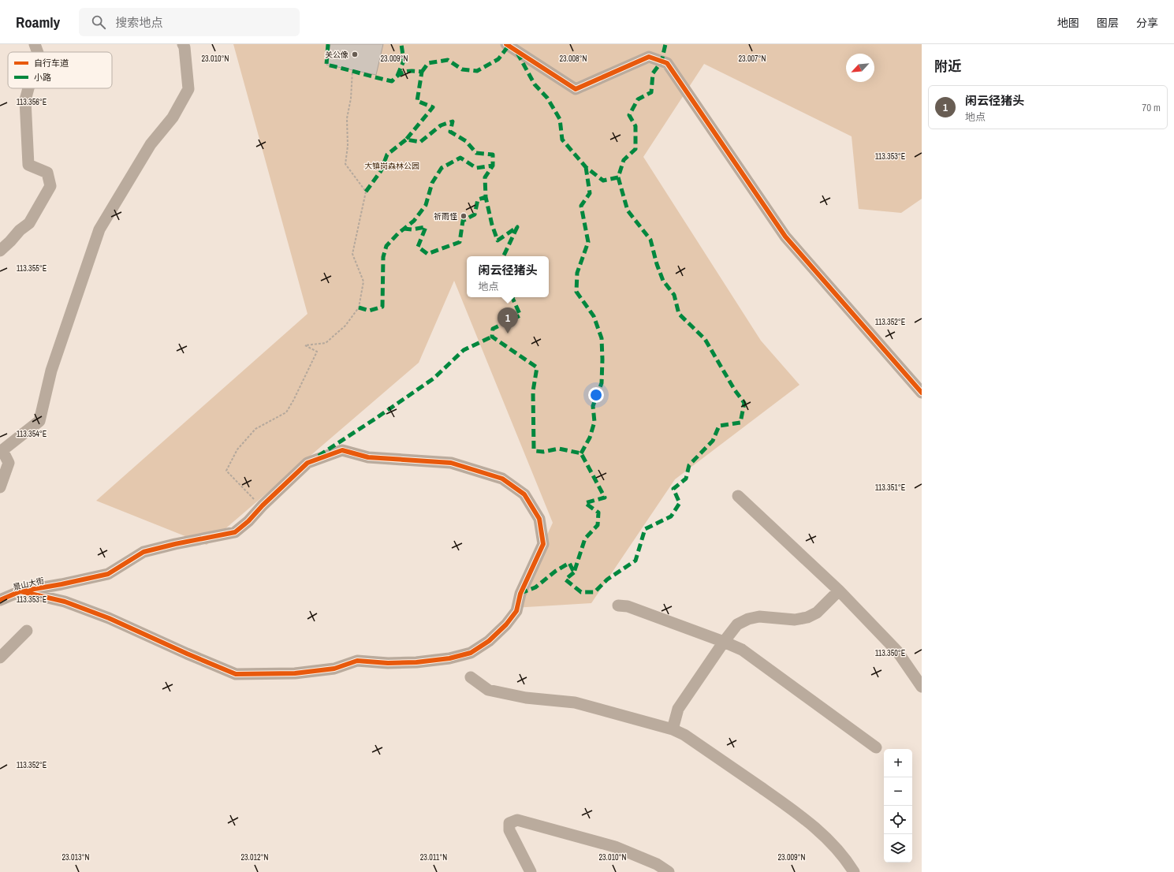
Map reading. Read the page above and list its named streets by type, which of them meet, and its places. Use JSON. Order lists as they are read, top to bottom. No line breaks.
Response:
{"streets":{"street":["景山大街"]},"parks":["大镇岗森林公园"],"places":["关公像","祈雨怪"],"legend":["自行车道","小路"],"north":"bottom left","page":{"header":"Roamly","search":"搜索地点","nav":["地图","图层","分享"],"heading":"附近","list":[{"mark":"1","name":"闲云径猪头","note":"地点","value":"70 m"}],"popup":["闲云径猪头","地点"],"pins":"1","map_buttons":["+","−"]},"coordinates":["23.010°N","23.009°N","23.008°N","23.007°N","113.356°E","113.353°E","113.355°E","113.352°E","113.354°E","113.351°E","113.350°E","23.013°N","23.012°N","23.011°N"]}
